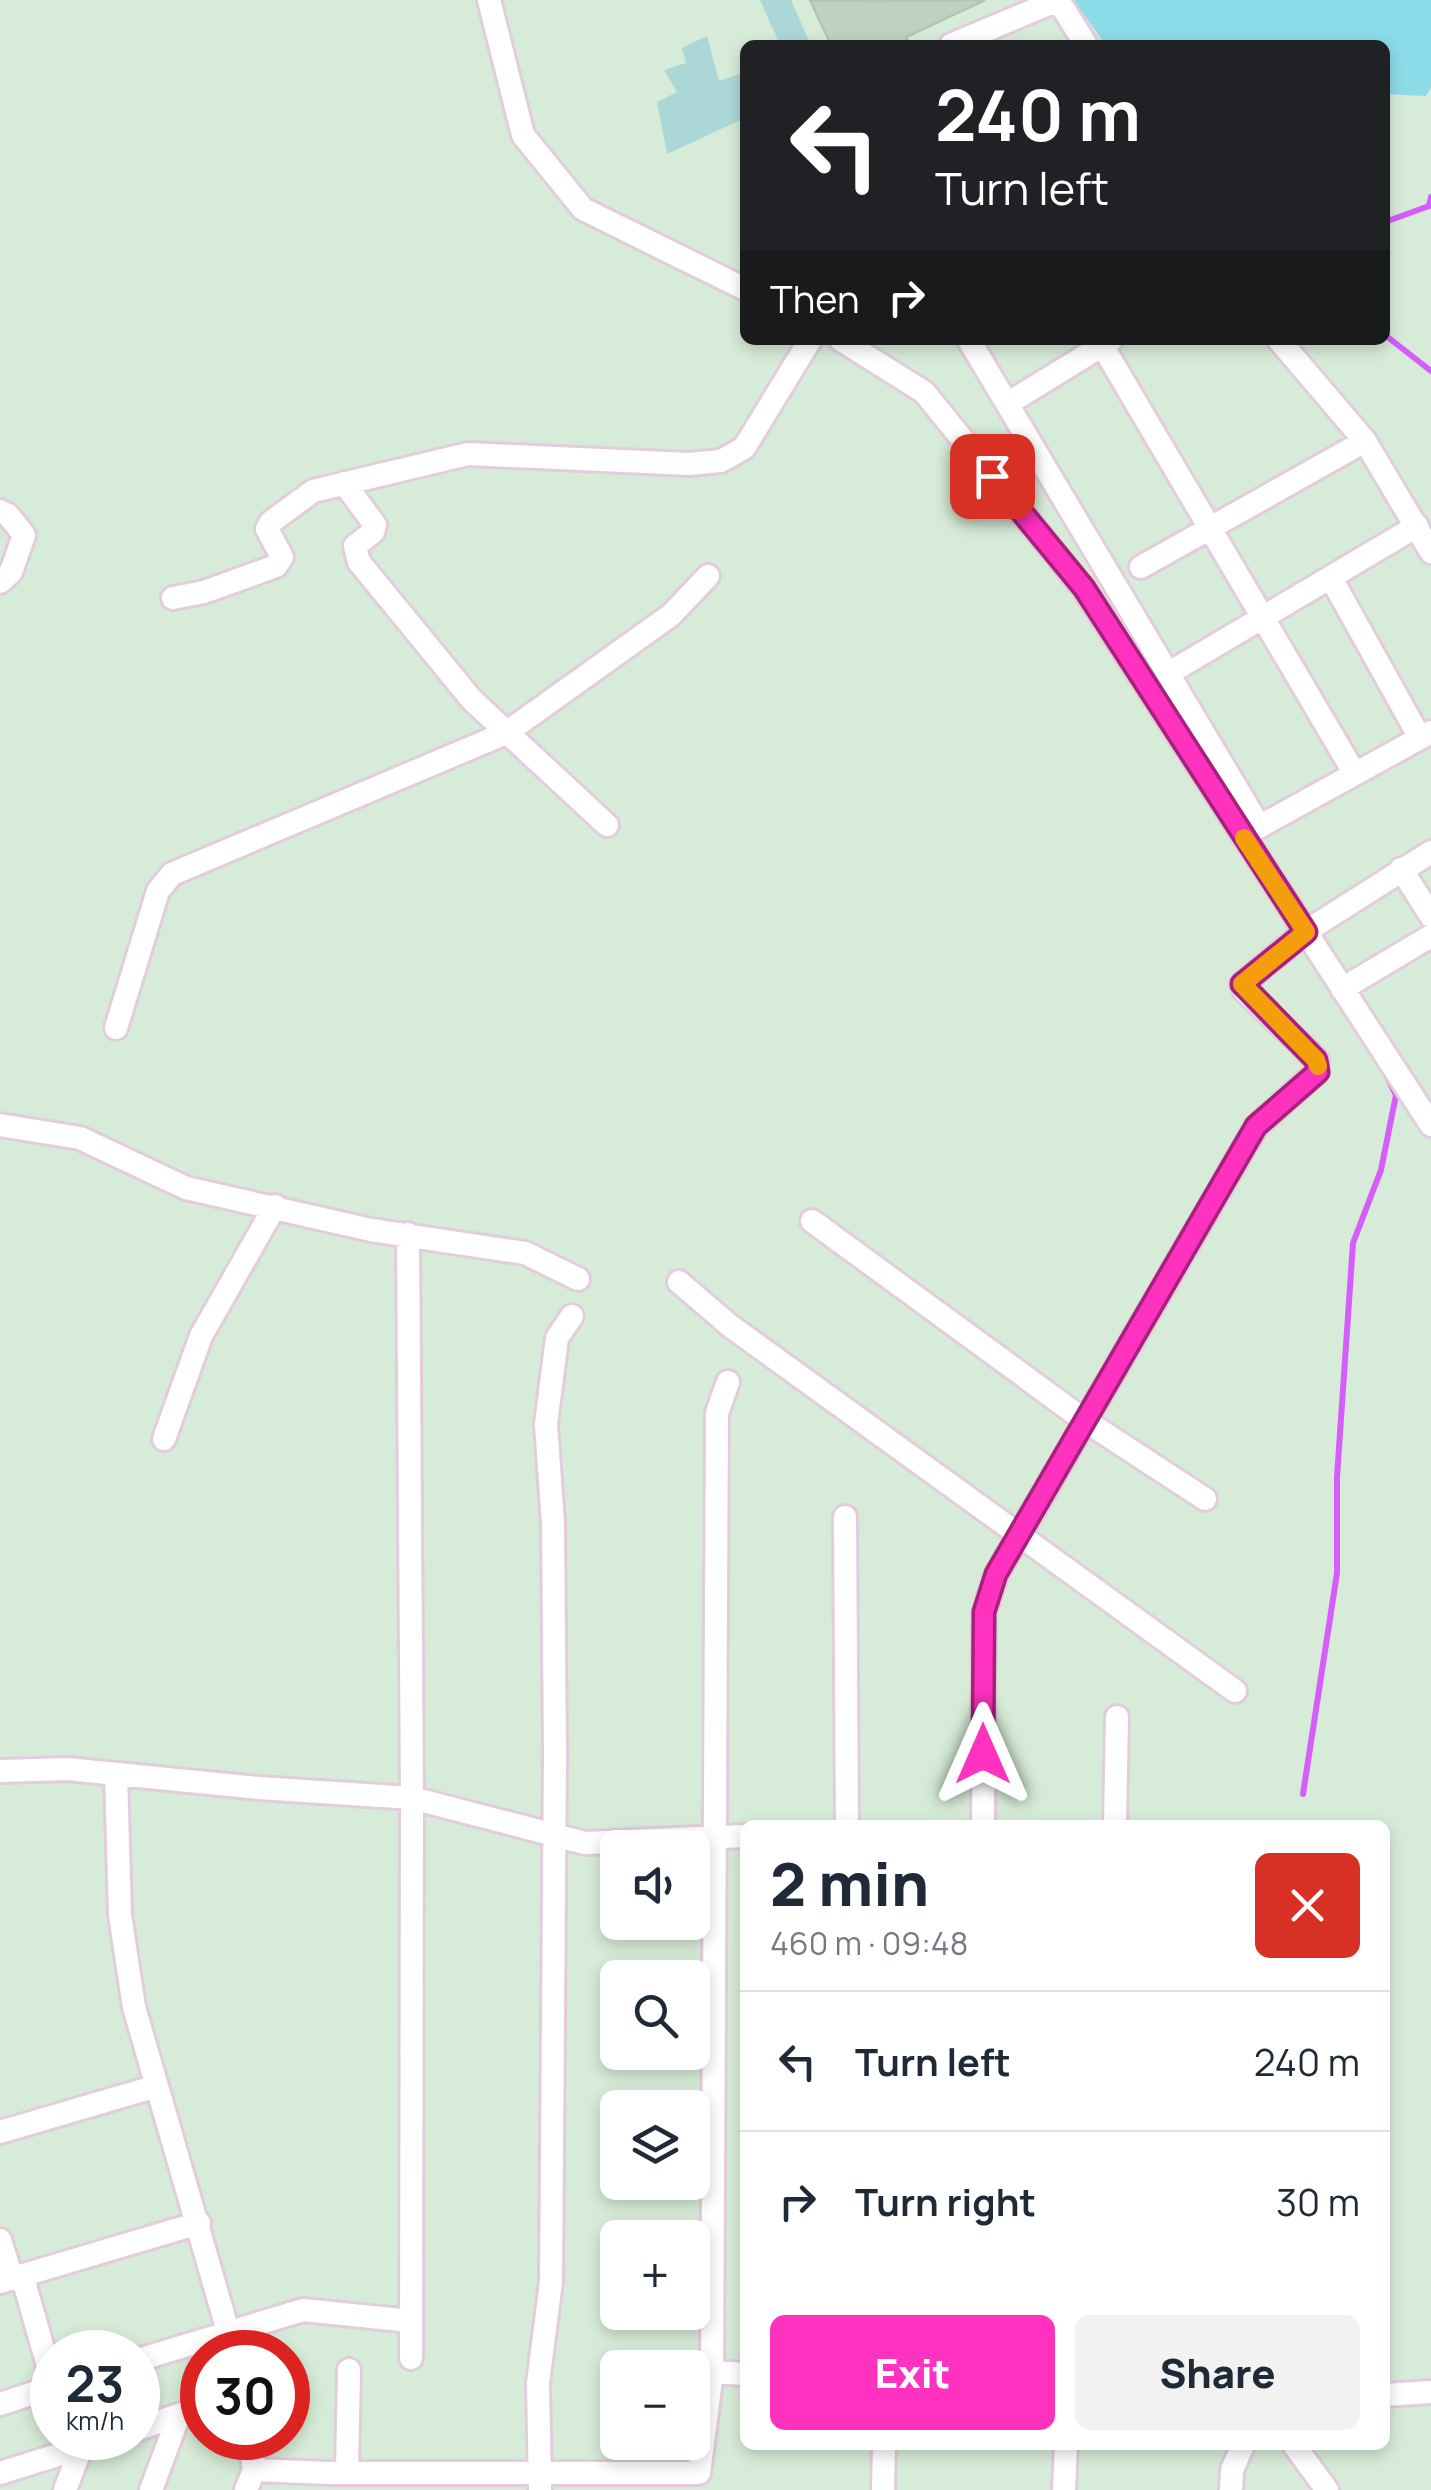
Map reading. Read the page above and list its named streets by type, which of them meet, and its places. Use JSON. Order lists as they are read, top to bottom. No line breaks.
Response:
{"page":{"turn":["240 m","Turn left"],"then":"Then","heading":["2 min","460 m · 09:48"],"map_buttons":["+","−"],"list":[{"name":"Turn left","value":"240 m"},{"name":"Turn right","value":"30 m"}],"buttons":["Exit","Share"],"speed":"23 km/h","limit":"30"}}
